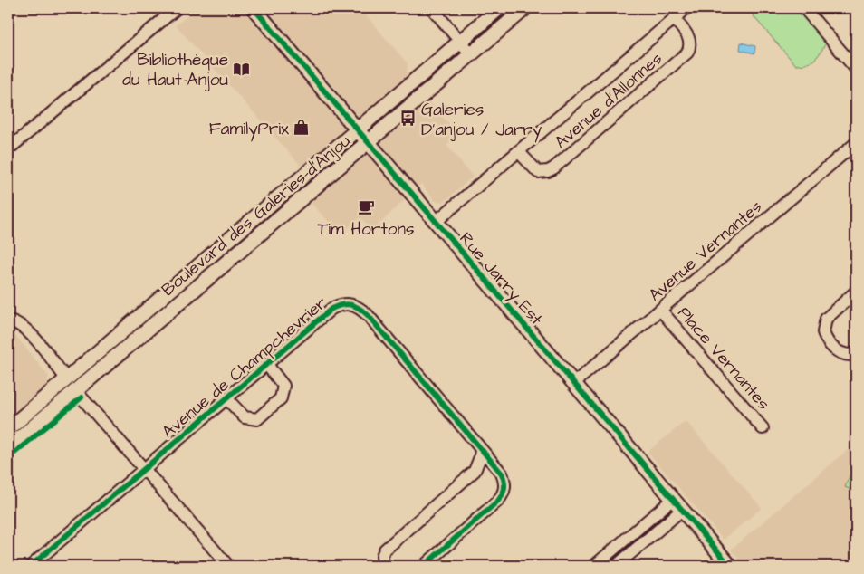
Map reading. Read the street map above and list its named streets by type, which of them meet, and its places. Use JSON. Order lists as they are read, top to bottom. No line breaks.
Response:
{"streets":{"street":["Avenue d'Allonnes","Boulevard des Galeries-d'Anjou","Avenue Vernantes","Rue Jarry Est","Place Vernantes","Avenue de Champchevrier"]},"crossings":[["Avenue d'Allonnes","Rue Jarry Est"],["Boulevard des Galeries-d'Anjou","Rue Jarry Est"],["Avenue Vernantes","Rue Jarry Est"],["Avenue Vernantes","Place Vernantes"]],"places":{"library":["Bibliothèque du Haut-Anjou"],"bus stop":["Galeries D'anjou / Jarry"],"shop":["FamilyPrix"],"cafe":["Tim Hortons"]}}
